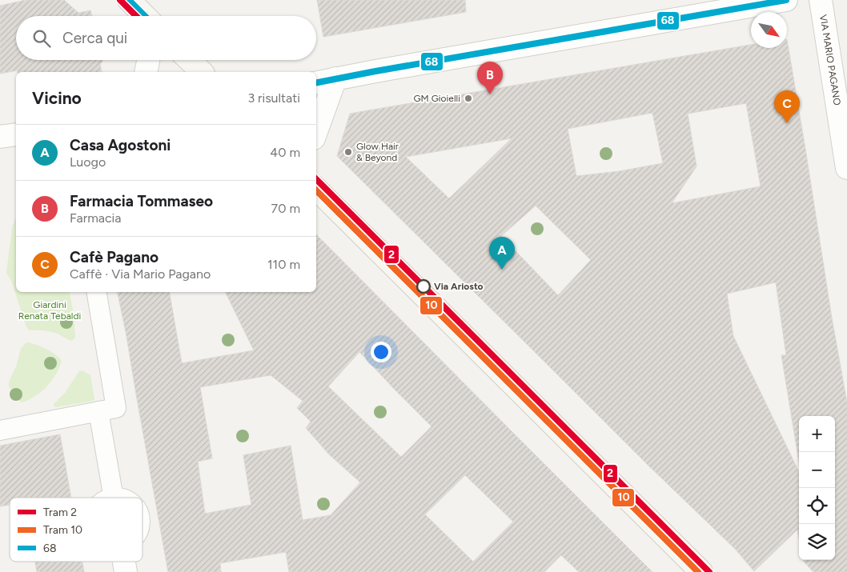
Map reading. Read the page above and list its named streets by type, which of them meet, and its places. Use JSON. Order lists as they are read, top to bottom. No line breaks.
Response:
{"streets":{"street":["VIA MARIO PAGANO"]},"parks":["Giardini Renata Tebaldi"],"places":["GM Gioielli","Glow Hair & Beyond","Via Ariosto"],"lines":["tram line 2","transit line 68","tram line 10"],"legend":["Tram 2","Tram 10","68"],"north":"bottom right","page":{"search":"Cerca qui","pins":["B","C","A"],"heading":["Vicino","3 risultati"],"list":[{"mark":"A","name":"Casa Agostoni","note":"Luogo","value":"40 m"},{"mark":"B","name":"Farmacia Tommaseo","note":"Farmacia","value":"70 m"},{"mark":"C","name":"Cafè Pagano","note":"Caffè · Via Mario Pagano","value":"110 m"}],"map_buttons":["+","−"]}}
